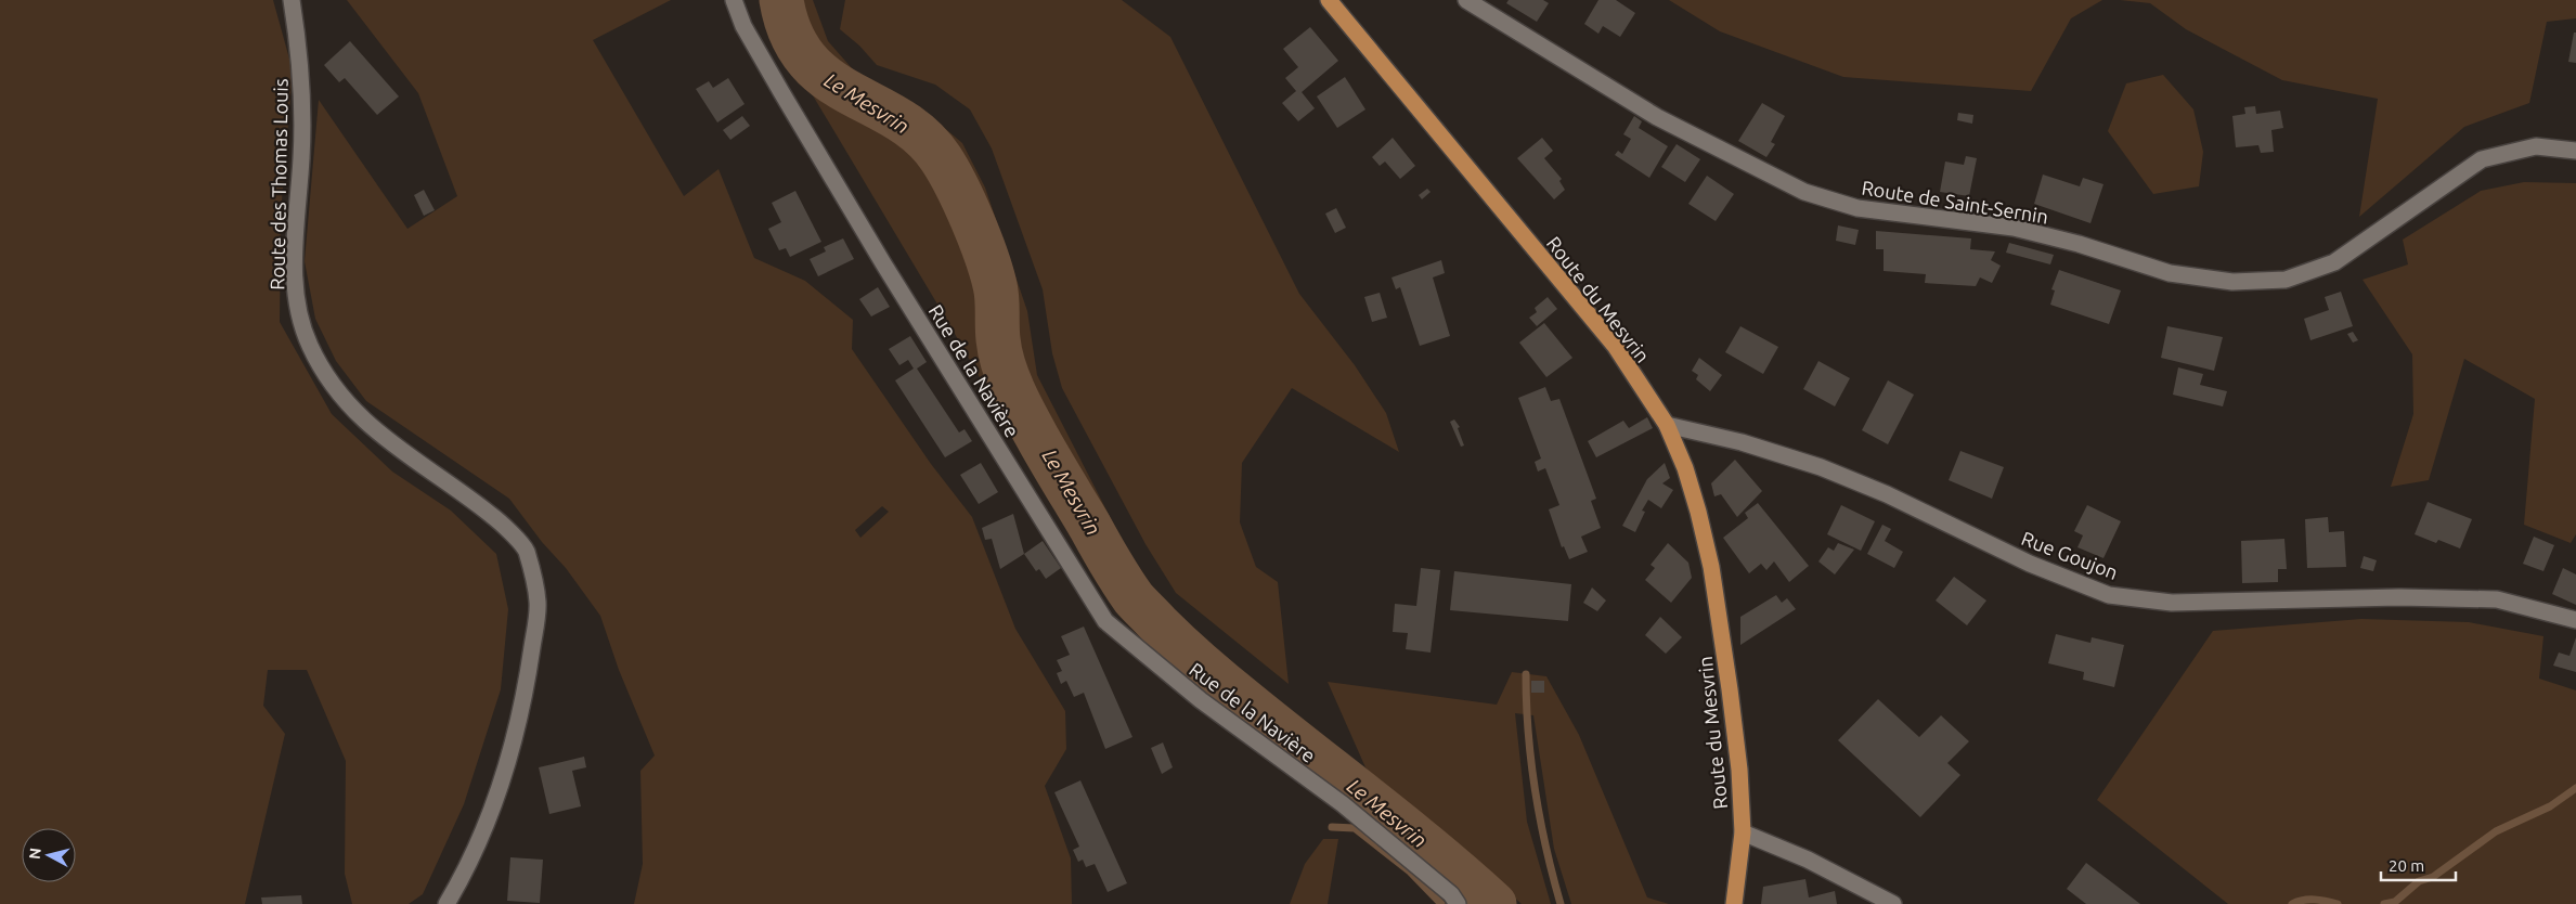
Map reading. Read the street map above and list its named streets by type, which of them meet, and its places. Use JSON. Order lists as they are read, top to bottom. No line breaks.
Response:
{"streets":{"main road":["Route du Mesvrin"],"street":["Route des Thomas Louis","Route de Saint-Sernin","Rue de la Navière","Rue Goujon"]},"crossings":[["Route du Mesvrin","Rue Goujon"]],"water":["Le Mesvrin"],"scale_bar":"20 m","north":"left"}
